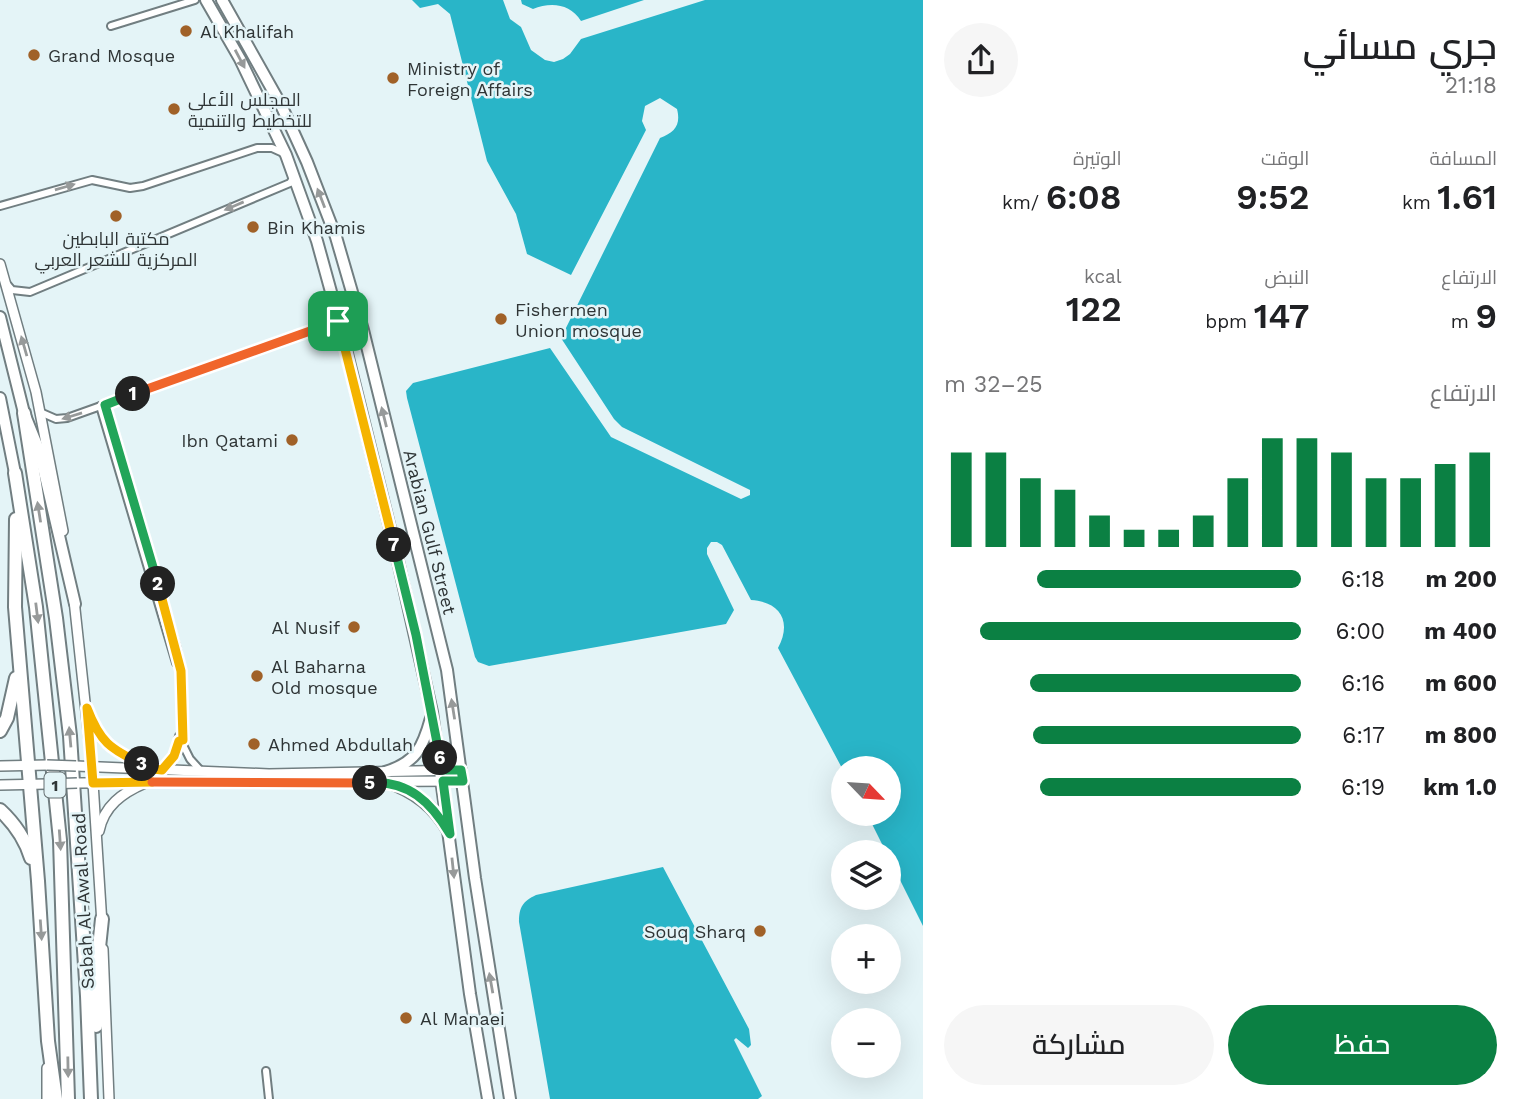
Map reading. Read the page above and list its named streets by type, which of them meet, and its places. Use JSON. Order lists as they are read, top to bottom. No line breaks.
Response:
{"streets":{"highway":["1","Sabah Al-Awal Road"],"main road":["Arabian Gulf Street"]},"crossings":[["1","Sabah Al-Awal Road"]],"places":["Al Khalifah","Grand Mosque","Ministry of Foreign Affairs","المجلس الأعلى للتخطيط والتنمية","مكتبة البابطين المركزية للشعر العربي","Bin Khamis","Fishermen Union mosque","Ibn Qatami","Al Nusif","Al Baharna Old mosque","Ahmed Abdullah","Souq Sharq","Al Manaei"],"north":"bottom right","page":{"heading":["جري مسائي","21:18"],"stats":[["المسافة","1.61 km"],["الوقت","9:52"],["الوتيرة","6:08 /km"],["الارتفاع","9 m"],["النبض","147 bpm"],["kcal","122"]],"chart":["الارتفاع","25–32 m"],"pins":["1","7","2","6","3","5"],"list":[{"name":"200 m","note":"6:18"},{"name":"400 m","note":"6:00"},{"name":"600 m","note":"6:16"},{"name":"800 m","note":"6:17"},{"name":"1.0 km","note":"6:19"}],"map_buttons":["+","−"],"buttons":["حفظ","مشاركة"]}}
